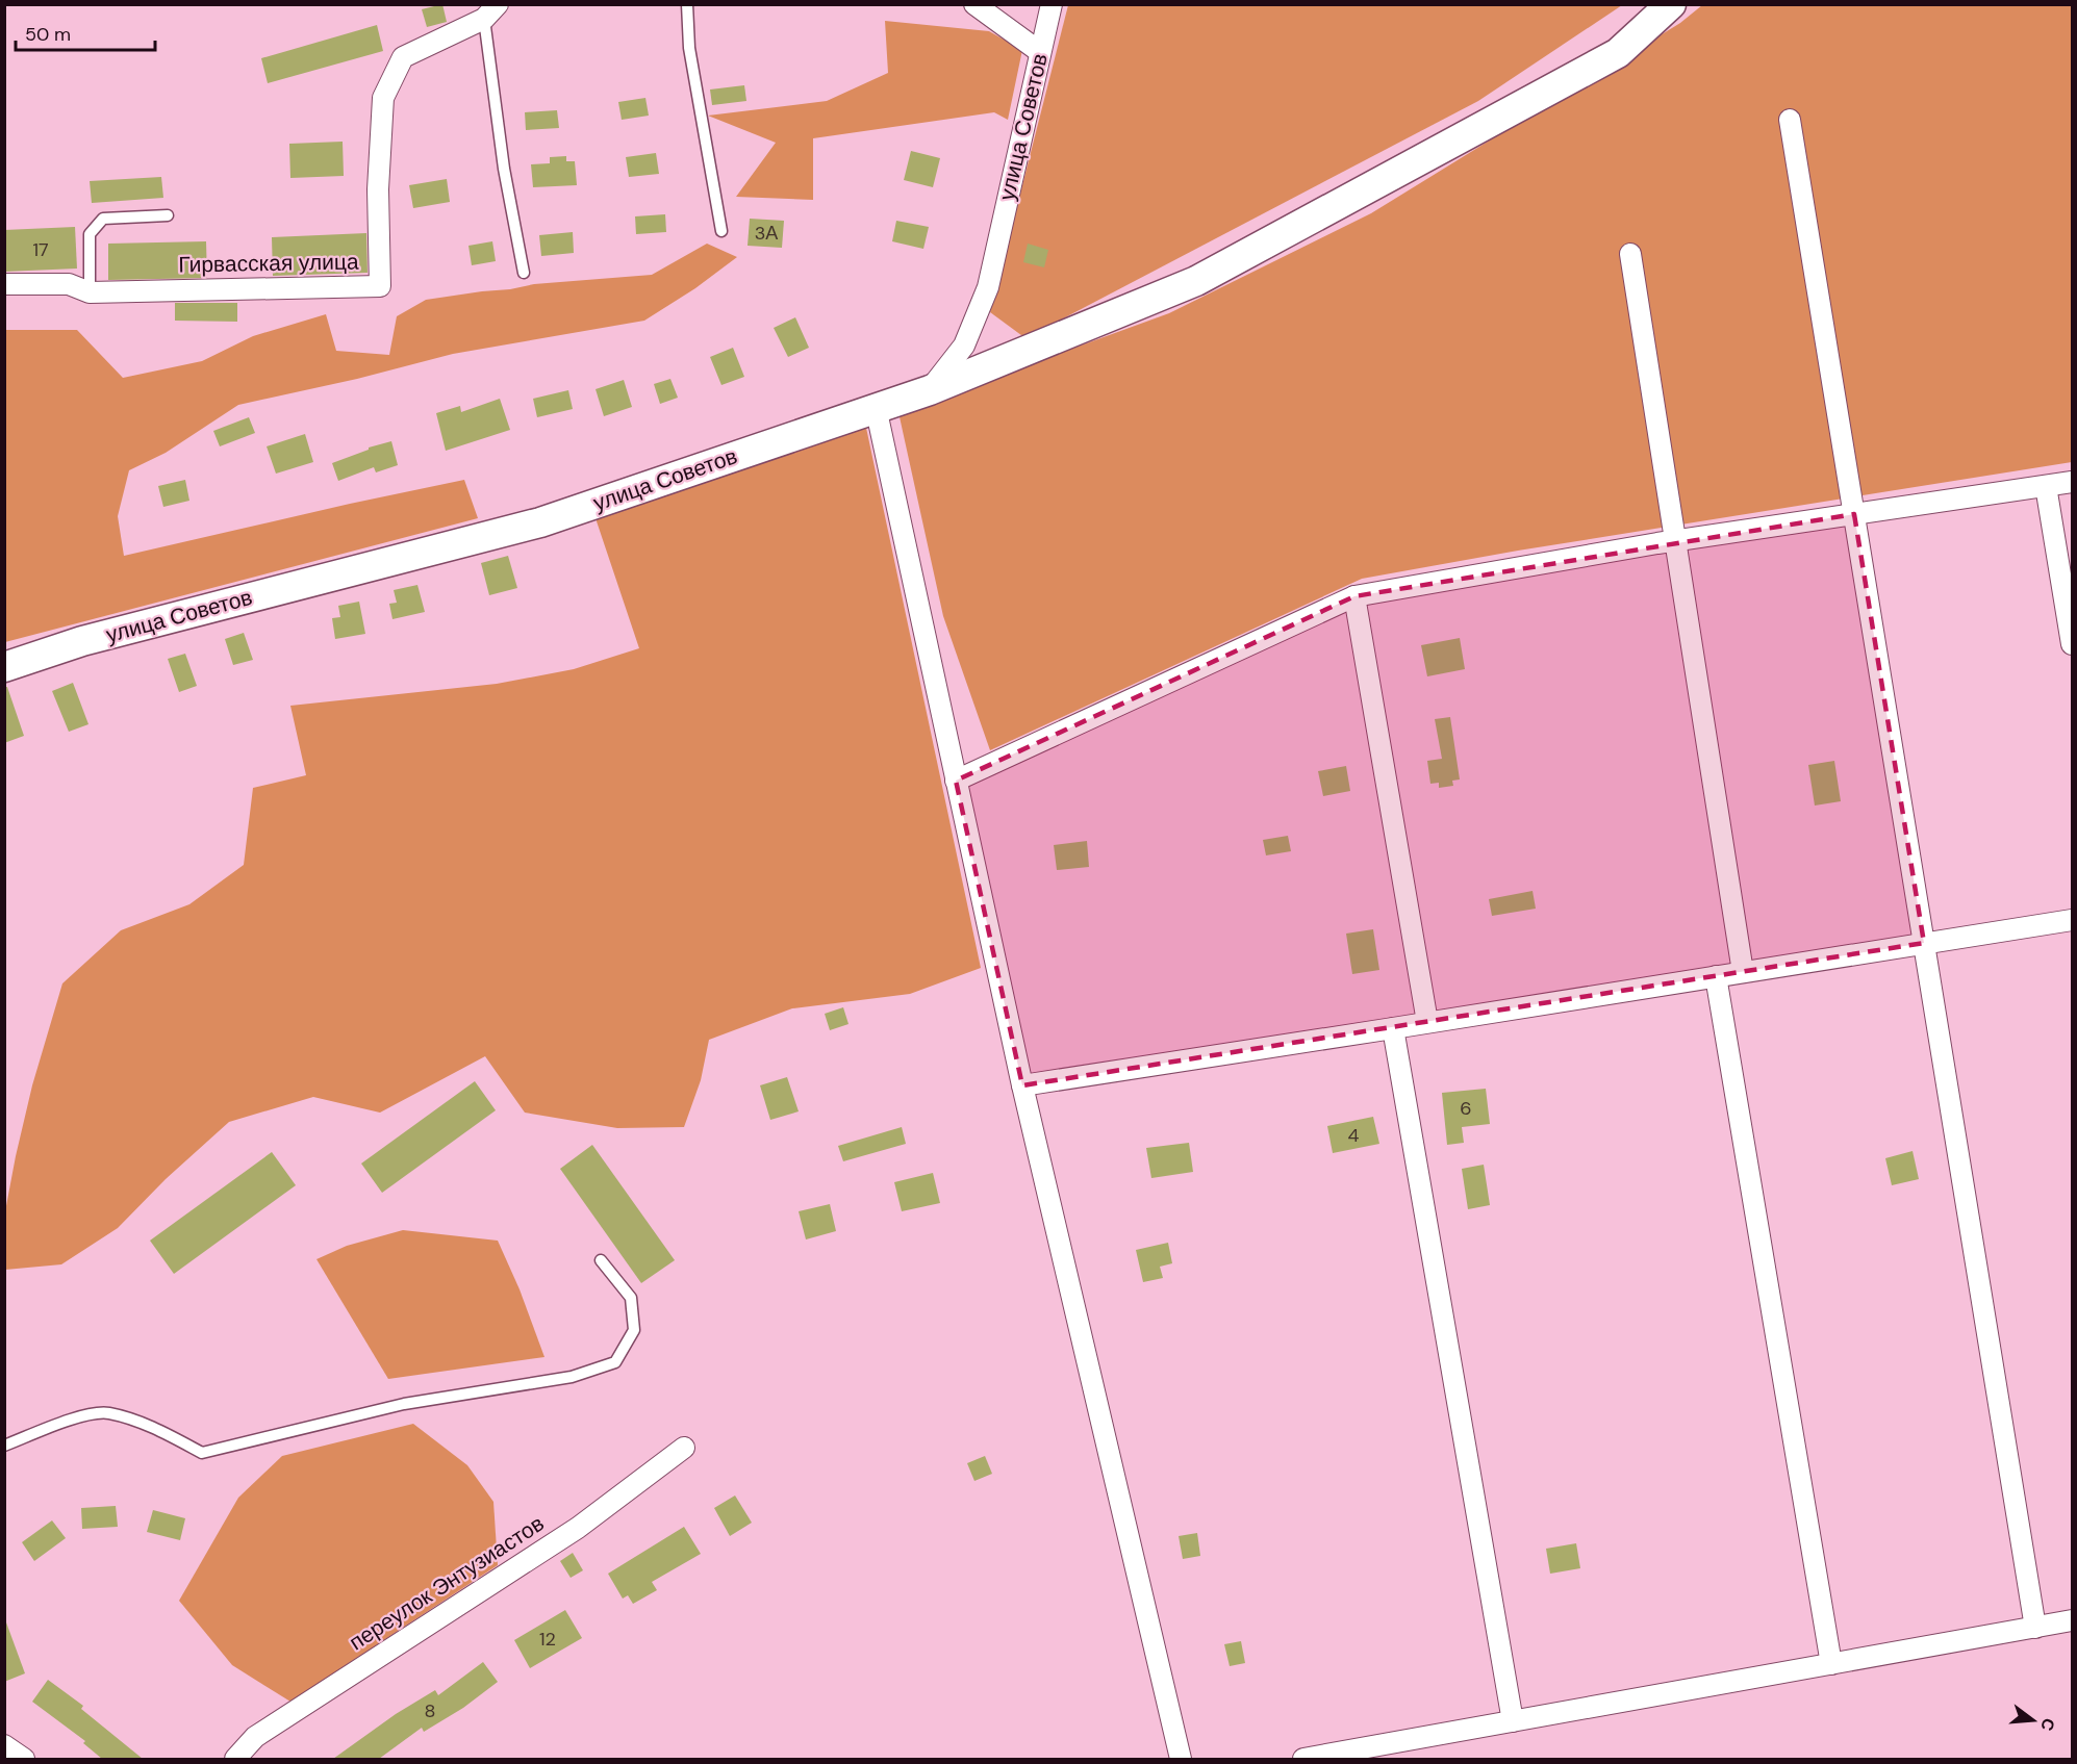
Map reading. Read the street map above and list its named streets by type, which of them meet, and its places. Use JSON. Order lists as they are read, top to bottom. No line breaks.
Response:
{"streets":{"main road":["улица Советов"],"street":["Гирвасская улица","переулок Энтузиастов"]},"house_numbers":["3А","17","6","4","12","8"],"scale_bar":"50 m","north":"right"}
